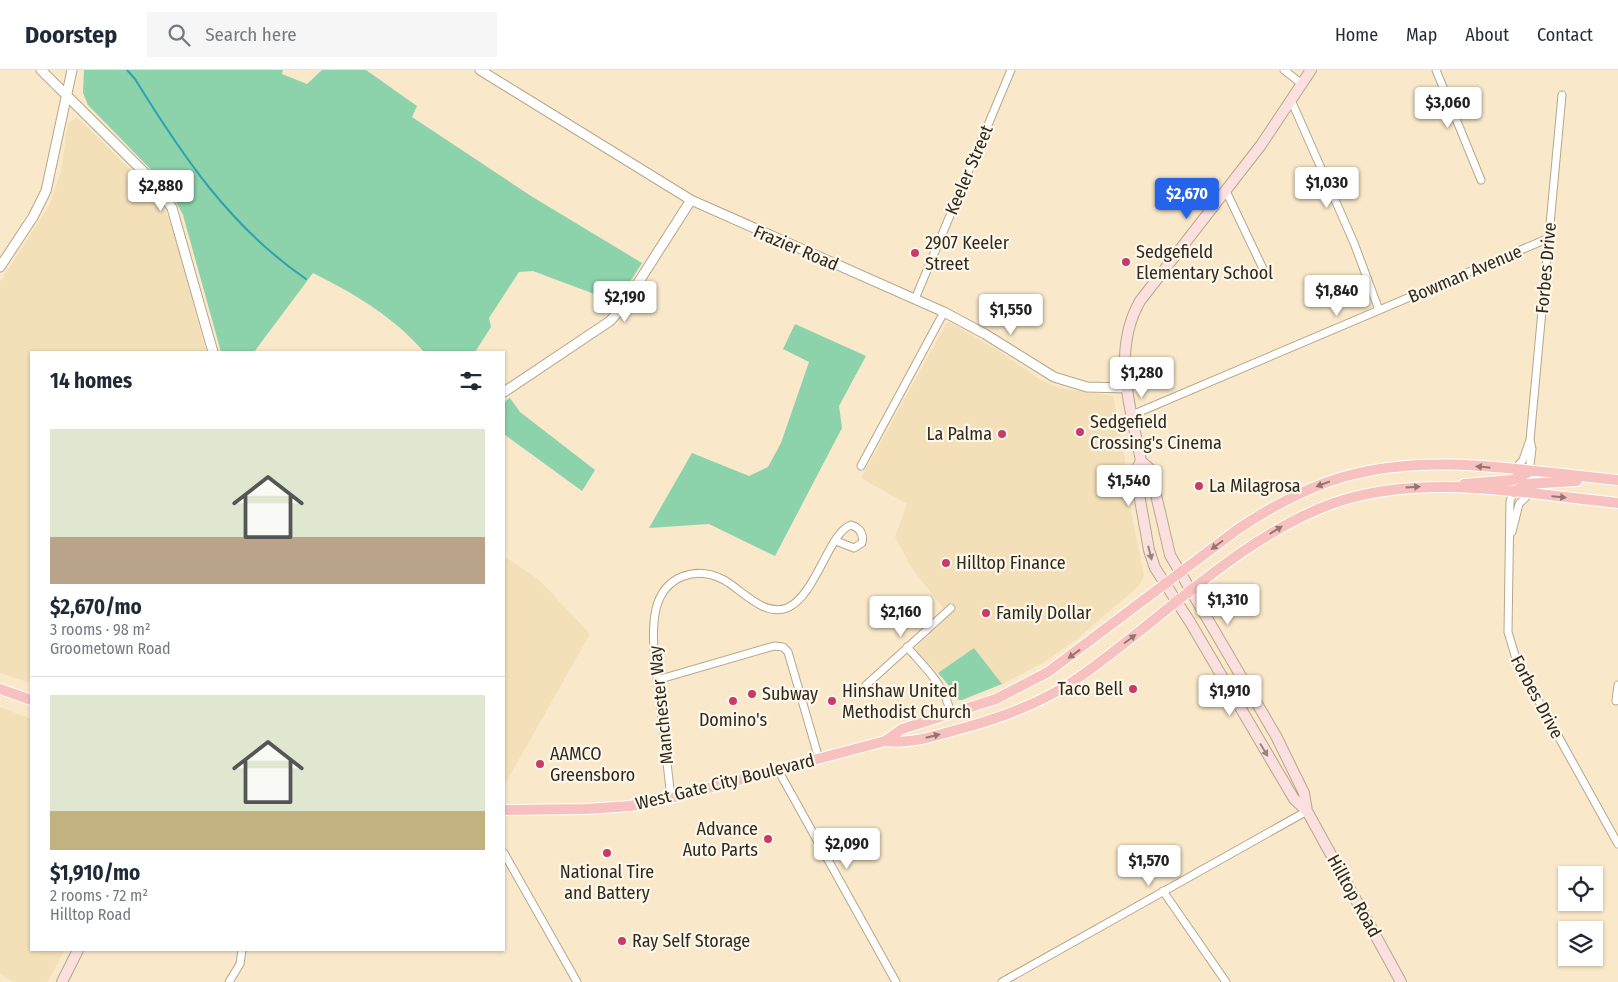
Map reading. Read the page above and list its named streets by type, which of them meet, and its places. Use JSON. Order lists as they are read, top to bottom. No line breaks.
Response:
{"streets":{"main road":["West Gate City Boulevard","Hilltop Road"],"street":["Keeler Street","Frazier Road","Forbes Drive","Bowman Avenue","Manchester Way"]},"crossings":[["Keeler Street","Frazier Road"],["Forbes Drive","Bowman Avenue"],["Forbes Drive","West Gate City Boulevard"],["Manchester Way","West Gate City Boulevard"],["West Gate City Boulevard","Hilltop Road"]],"places":["2907 Keeler Street","Sedgefield Elementary School","Sedgefield Crossing's Cinema","La Palma","La Milagrosa","Hilltop Finance","Family Dollar","Taco Bell","Subway","Domino's","Hinshaw United Methodist Church","AAMCO Greensboro","Advance Auto Parts","National Tire and Battery","Ray Self Storage"],"page":{"header":"Doorstep","search":"Search here","nav":["Home","Map","About","Contact"],"price":["$3,060","$1,030","$2,880","$2,670","$1,840","$2,190","$1,550","$1,280","$1,540","$1,310","$2,160","$1,910","$2,090","$1,570"],"heading":"14 homes","list":[{"name":"$2,670/mo","note":"3 rooms · 98 m² · Groometown Road"},{"name":"$1,910/mo","note":"2 rooms · 72 m² · Hilltop Road"}]}}
